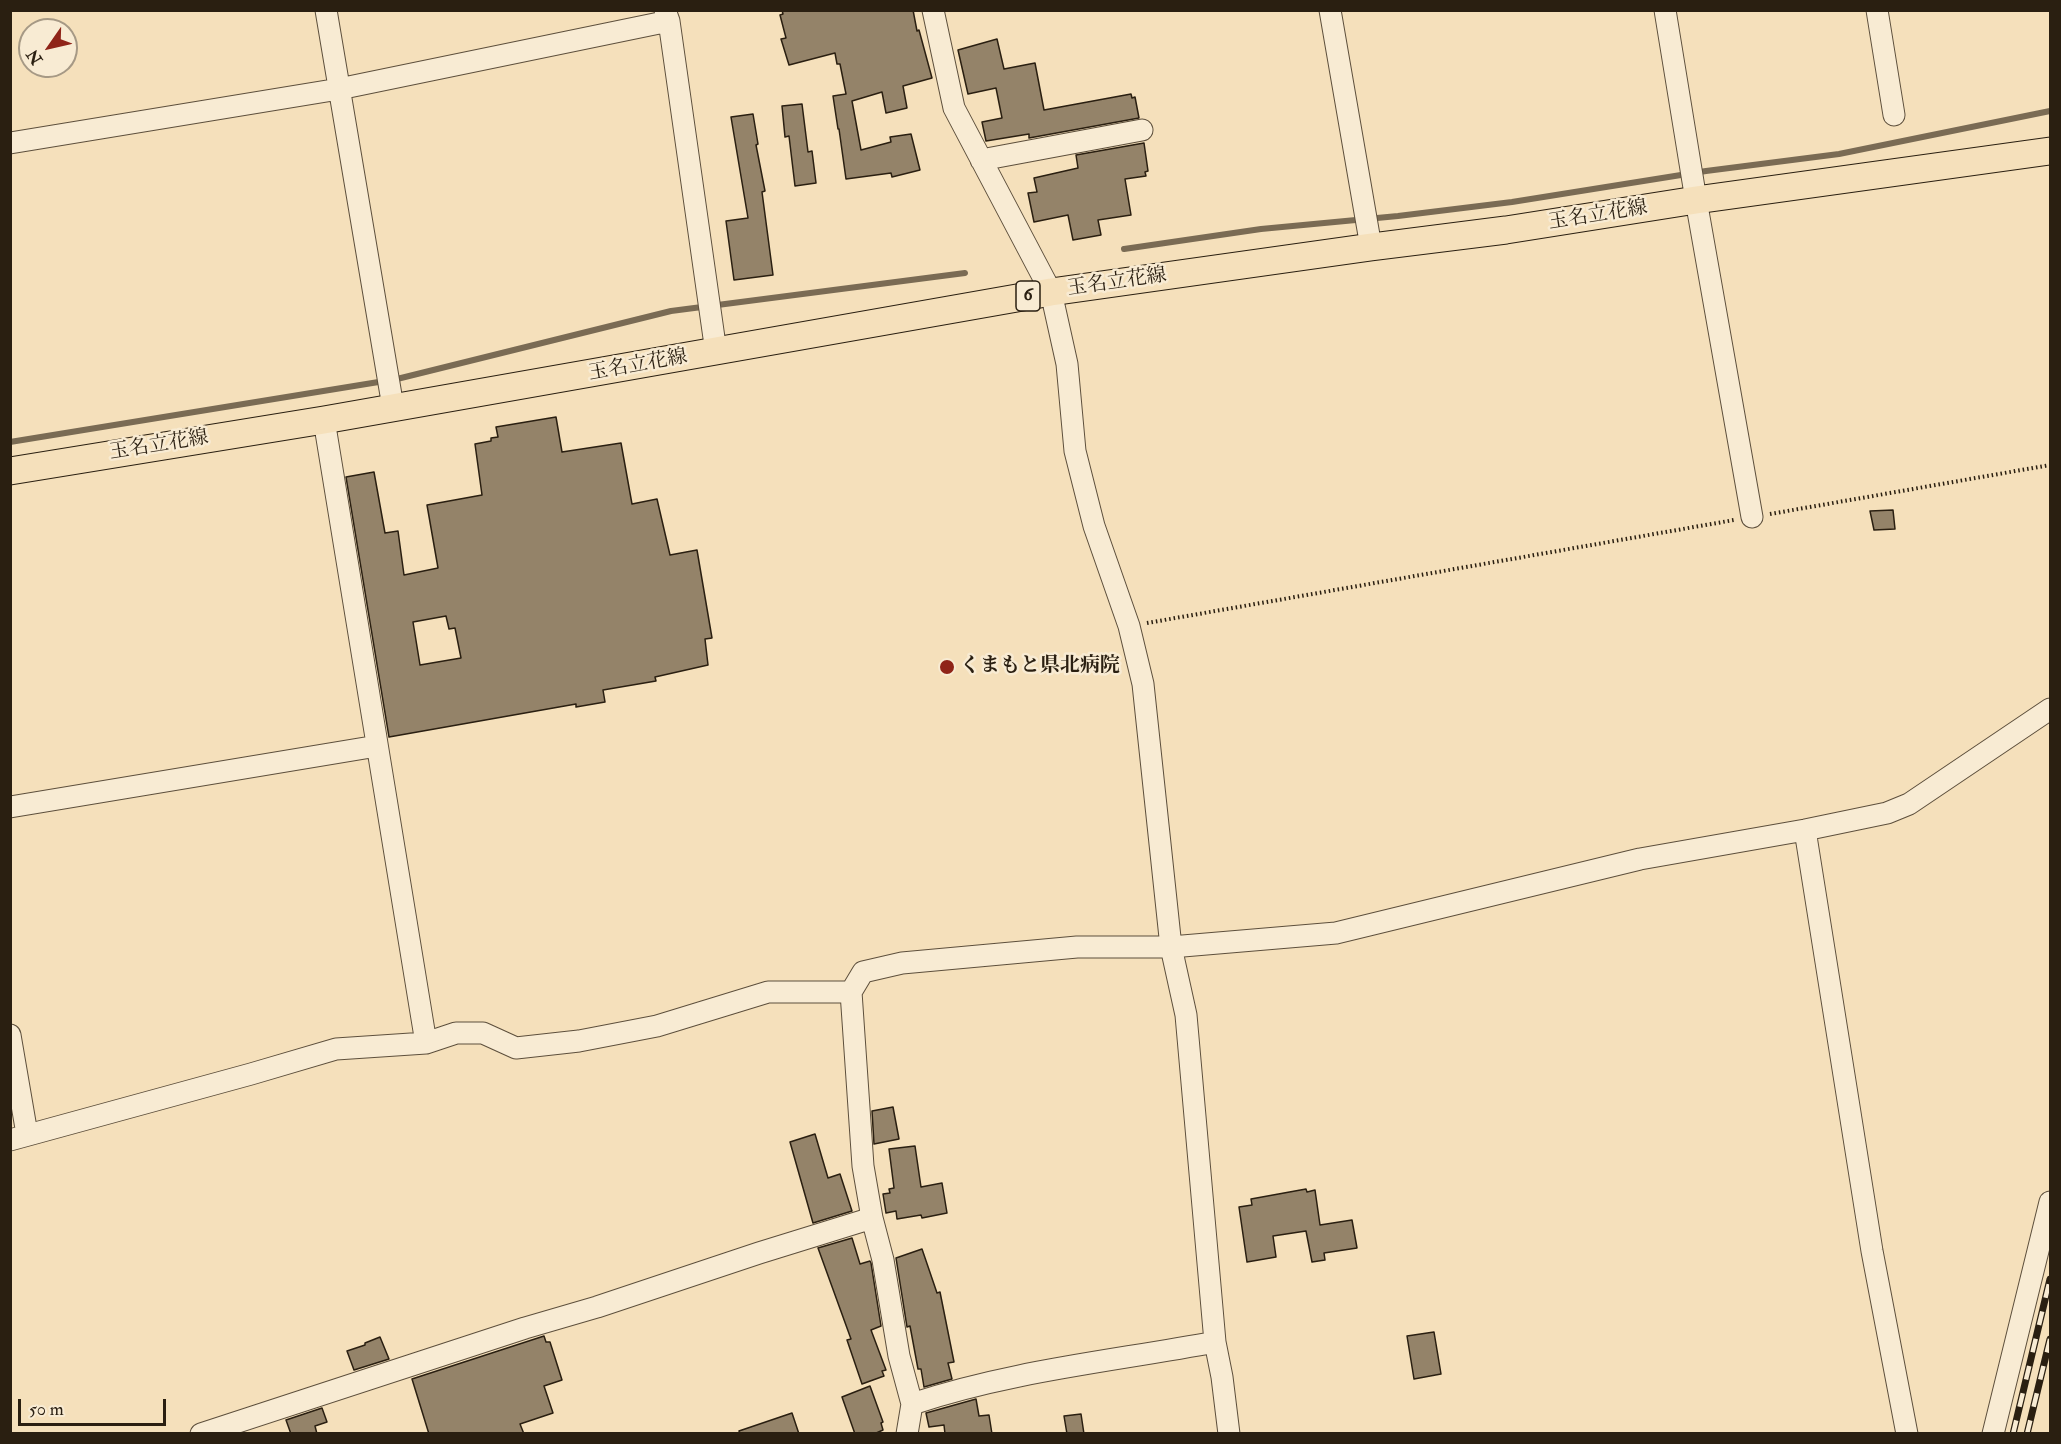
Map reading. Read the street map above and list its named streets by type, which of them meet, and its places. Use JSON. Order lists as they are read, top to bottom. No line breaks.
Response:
{"streets":{"main road":["玉名立花線","6"]},"places":["くまもと県北病院"],"scale_bar":"50 m","north":"bottom left"}
